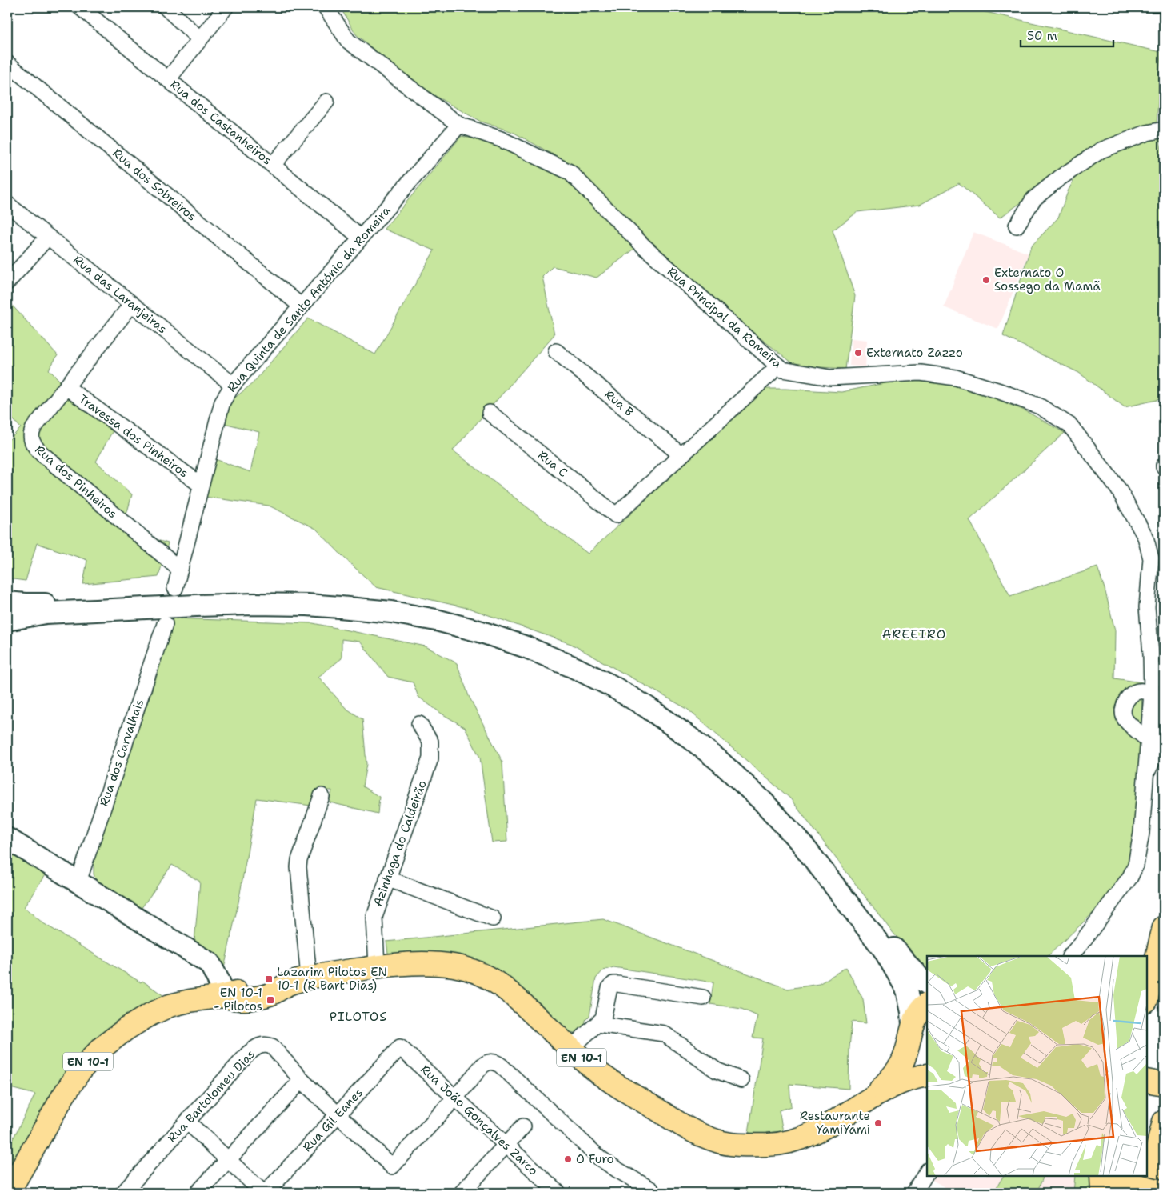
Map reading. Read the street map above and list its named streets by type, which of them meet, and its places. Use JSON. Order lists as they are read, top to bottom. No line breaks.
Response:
{"streets":{"main road":["EN 10-1"],"street":["Rua dos Castanheiros","Rua dos Sobreiros","Rua das Laranjeiras","Rua Quinta de Santo António da Romeira","Rua Principal da Romeira","Rua B","Travessa dos Pinheiros","Rua C","Rua dos Pinheiros","Rua dos Carvalhais","Azinhaga do Caldeirão","Rua Bartolomeu Dias","Rua Gil Eanes","Rua João Gonçalves Zarco"]},"crossings":[["Rua dos Castanheiros","Rua Quinta de Santo António da Romeira"],["Rua dos Sobreiros","Rua Quinta de Santo António da Romeira"],["Rua das Laranjeiras","Rua Quinta de Santo António da Romeira"],["Rua das Laranjeiras","Rua dos Pinheiros"],["Rua Quinta de Santo António da Romeira","Rua Principal da Romeira"],["Rua Quinta de Santo António da Romeira","Travessa dos Pinheiros"],["Rua Quinta de Santo António da Romeira","Rua dos Pinheiros"],["Rua B","Rua C"],["Travessa dos Pinheiros","Rua dos Pinheiros"],["Azinhaga do Caldeirão","EN 10-1"],["Rua Bartolomeu Dias","Rua Gil Eanes"],["Rua Bartolomeu Dias","Rua João Gonçalves Zarco"],["Rua Gil Eanes","Rua João Gonçalves Zarco"]],"districts":["AREEIRO","PILOTOS"],"places":{"other":["Externato O Sossego da Mamã","Externato Zazzo","Restaurante YamiYami","O Furo"],"transit":["Lazarim Pilotos EN 10-1 (R Bart Dias)","EN 10-1 - Pilotos"]},"scale_bar":"50 m"}
